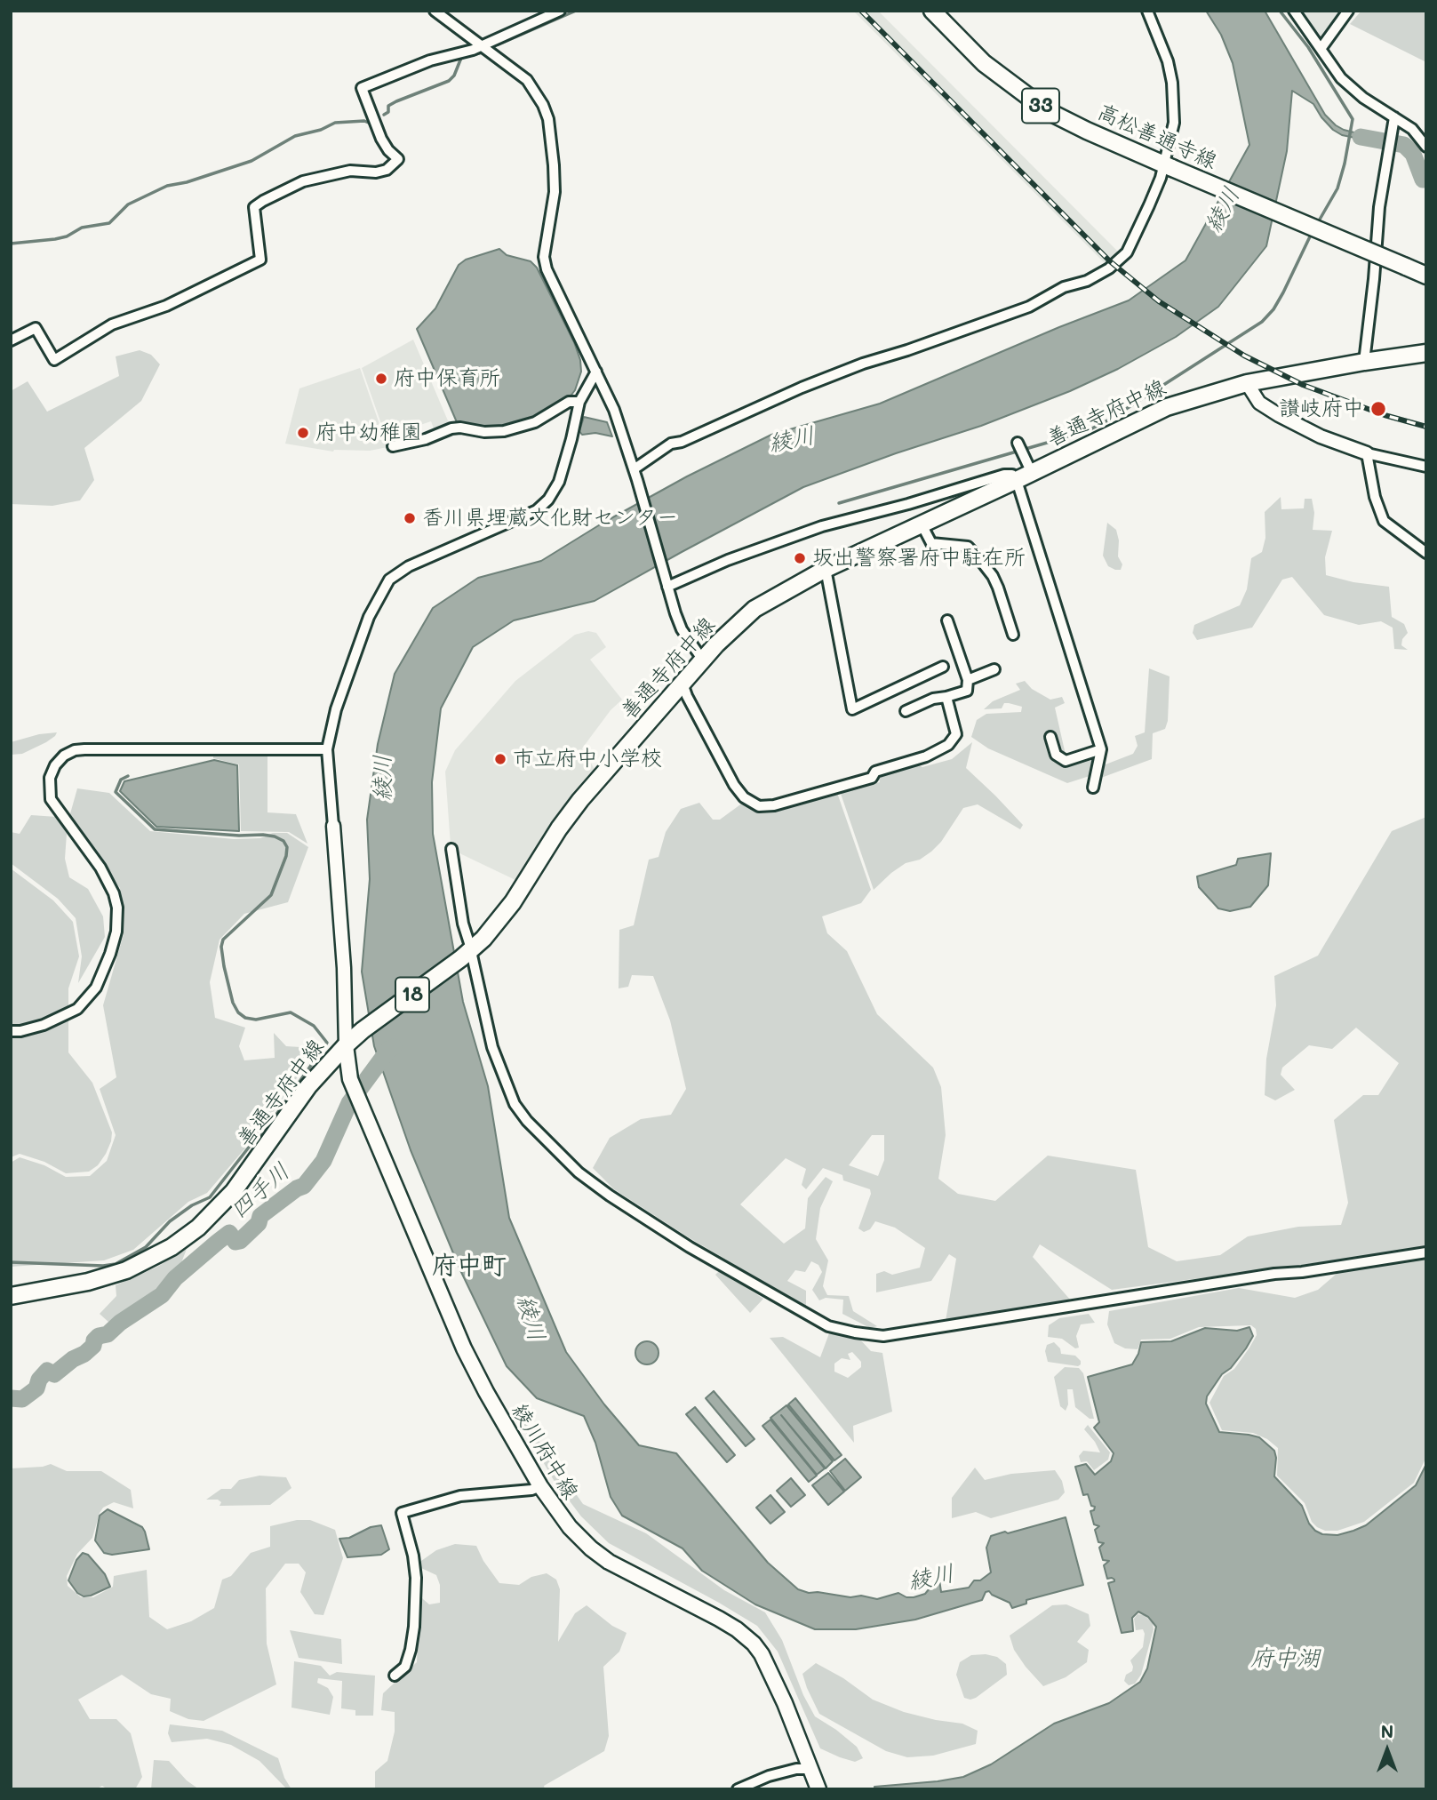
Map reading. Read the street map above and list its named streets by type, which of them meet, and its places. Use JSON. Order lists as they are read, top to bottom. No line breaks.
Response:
{"streets":{"main road":["33","高松善通寺線","善通寺府中線","18","綾川府中線"]},"crossings":[["善通寺府中線","綾川府中線"]],"districts":["府中町"],"water":["綾川","四手川","府中湖"],"places":["府中保育所","讃岐府中","府中幼稚園","香川県埋蔵文化財センター","坂出警察署府中駐在所","市立府中小学校"],"north":"top"}
